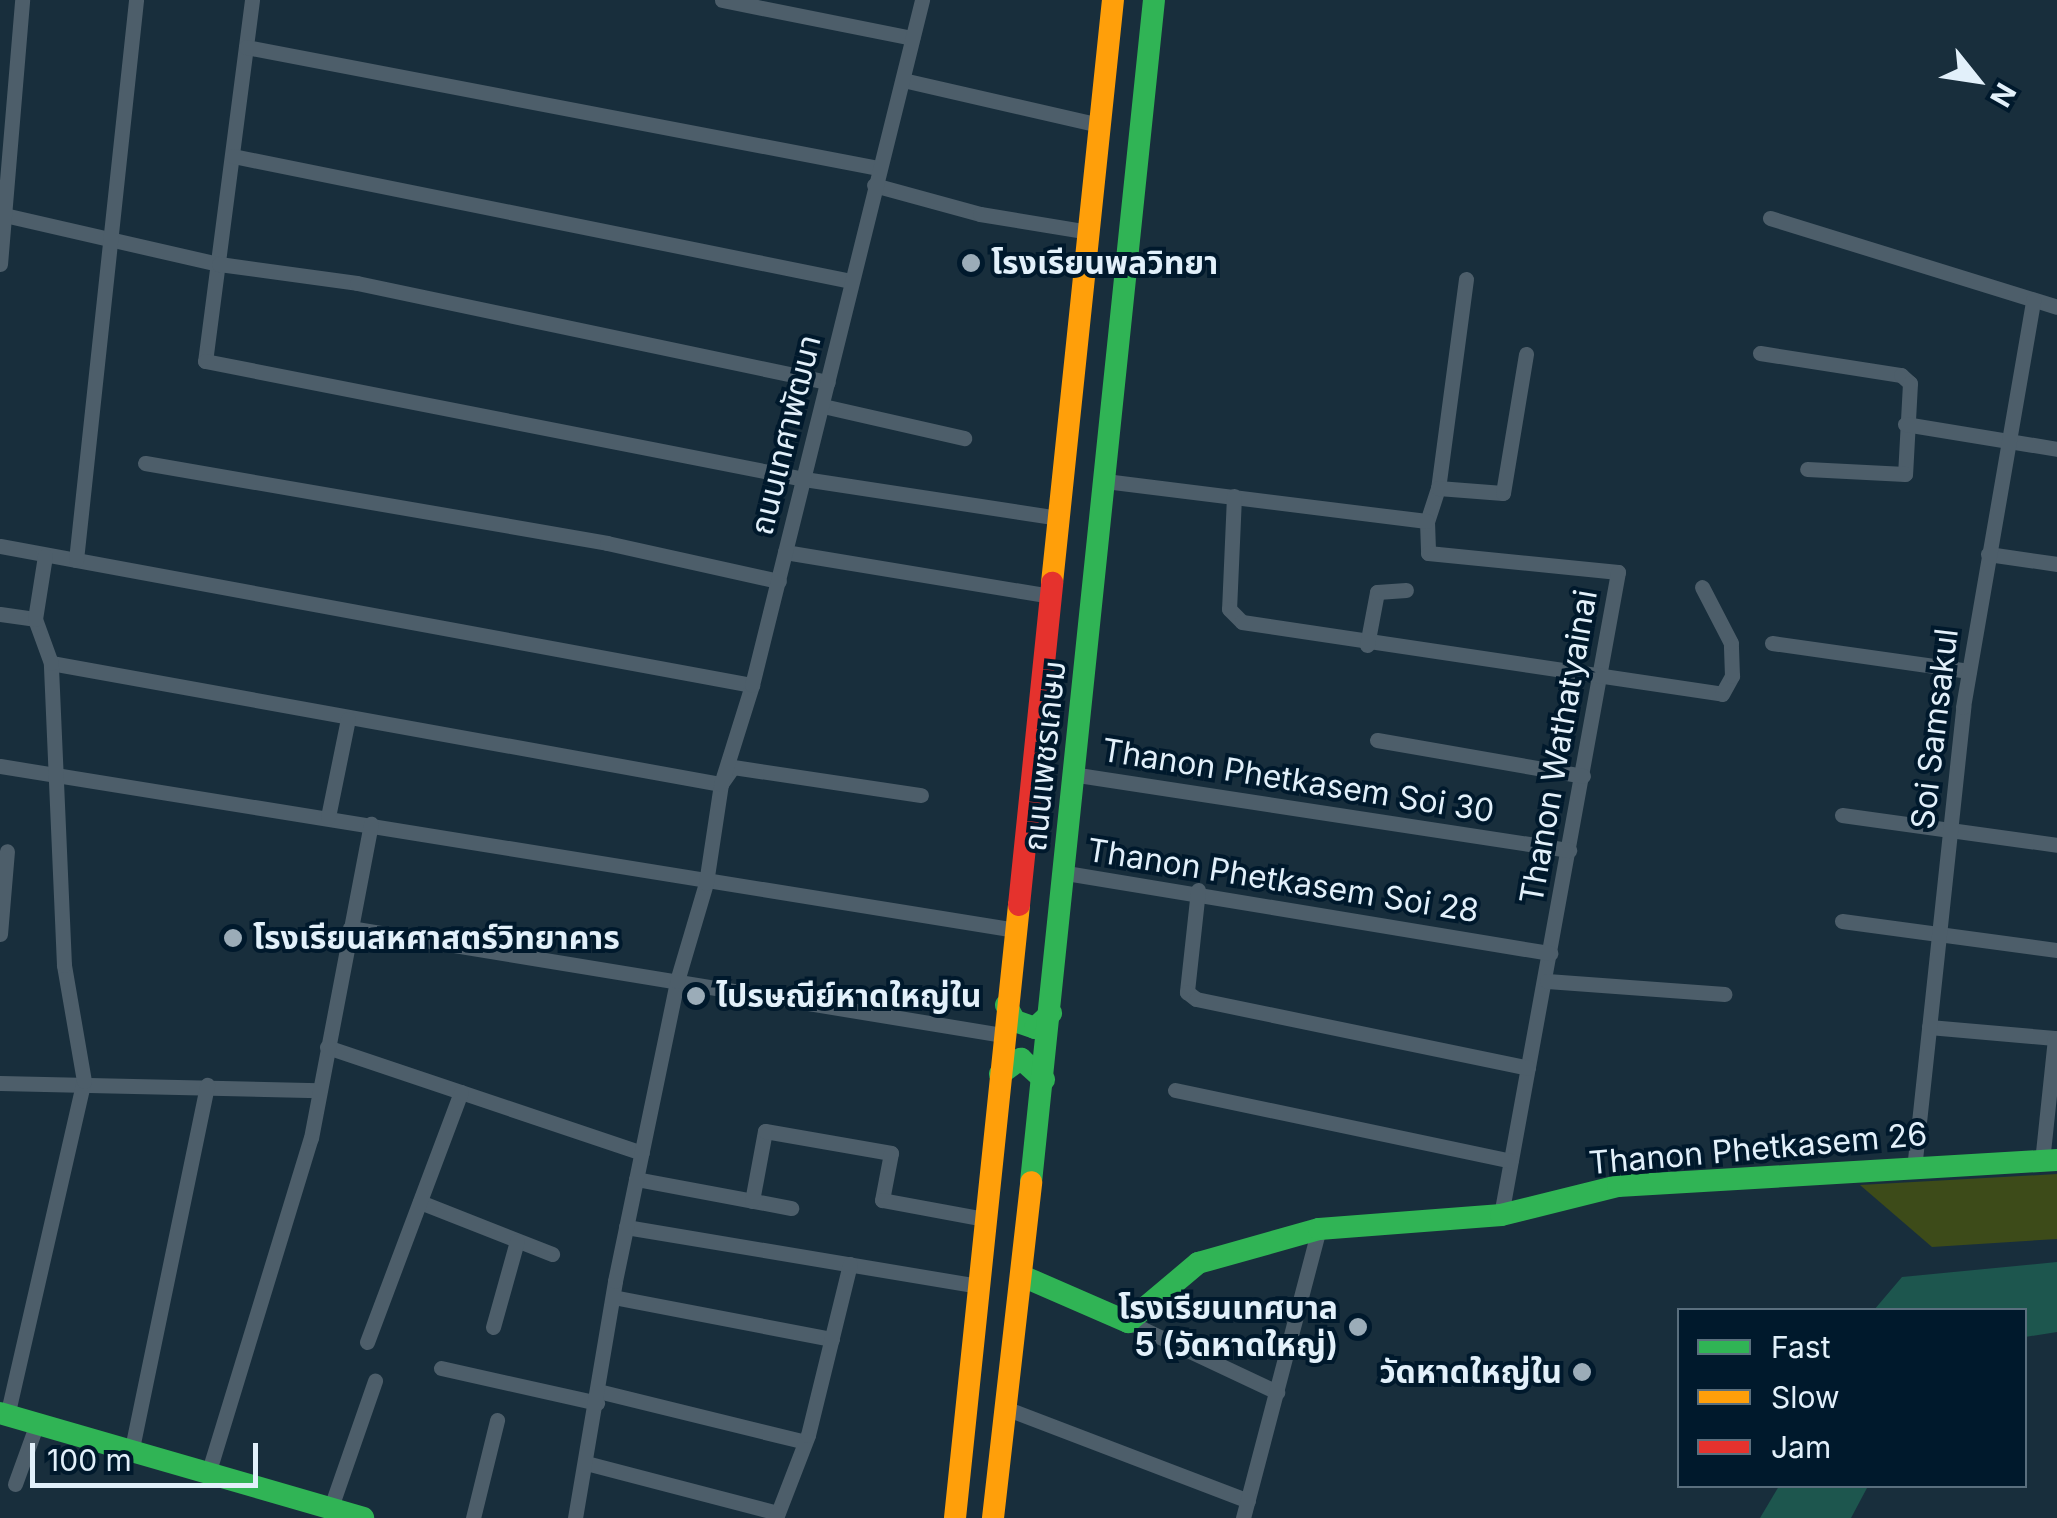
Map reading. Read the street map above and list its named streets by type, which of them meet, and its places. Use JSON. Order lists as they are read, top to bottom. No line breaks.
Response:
{"streets":{"main road":["ถนนเพชรเกษม","Thanon Phetkasem 26"],"street":["ถนนเทศาพัฒนา","Soi Samsakul","Thanon Wathatyainai","Thanon Phetkasem Soi 30","Thanon Phetkasem Soi 28"]},"crossings":[["Soi Samsakul","Thanon Phetkasem 26"],["Thanon Wathatyainai","Thanon Phetkasem Soi 30"],["Thanon Wathatyainai","Thanon Phetkasem Soi 28"],["Thanon Wathatyainai","Thanon Phetkasem 26"],["ถนนเพชรเกษม","Thanon Phetkasem Soi 30"],["ถนนเพชรเกษม","Thanon Phetkasem Soi 28"]],"places":["โรงเรียนพลวิทยา","โรงเรียนสหศาสตร์วิทยาคาร","ไปรษณีย์หาดใหญ่ใน","โรงเรียนเทศบาล 5 (วัดหาดใหญ่)","วัดหาดใหญ่ใน"],"legend":["Fast","Slow","Jam"],"scale_bar":"100 m","north":"bottom right"}
